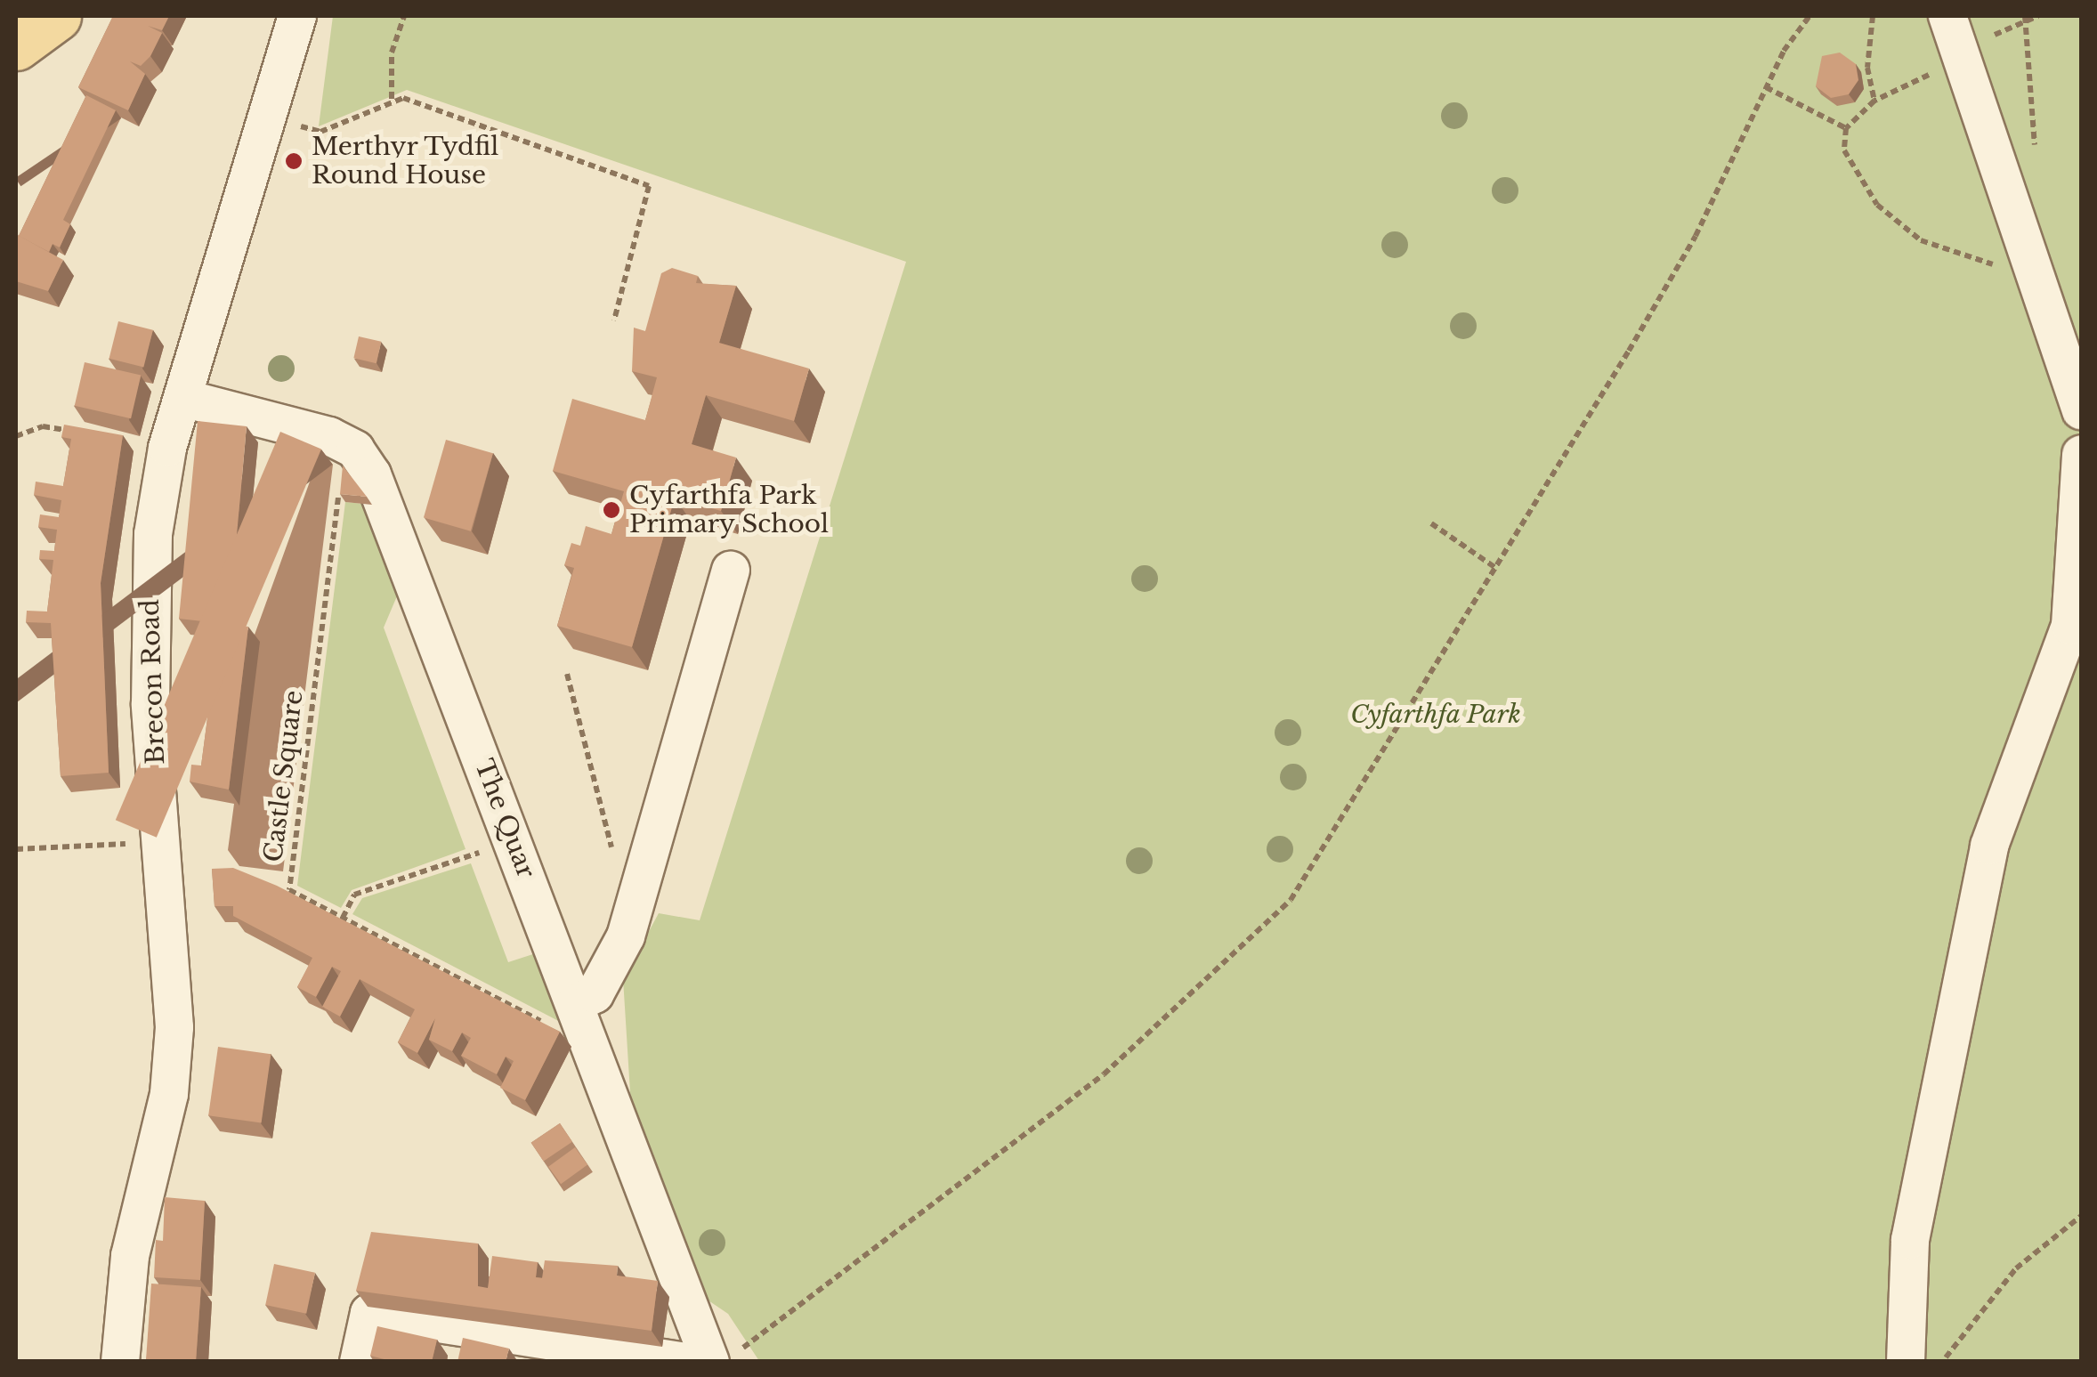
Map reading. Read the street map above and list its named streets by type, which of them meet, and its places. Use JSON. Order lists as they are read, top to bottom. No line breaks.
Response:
{"streets":{"street":["Brecon Road","The Quar"],"path":["Castle Square"]},"crossings":[["Castle Square","The Quar"]],"parks":["Cyfarthfa Park"],"places":["Merthyr Tydfil Round House","Cyfarthfa Park Primary School"]}
